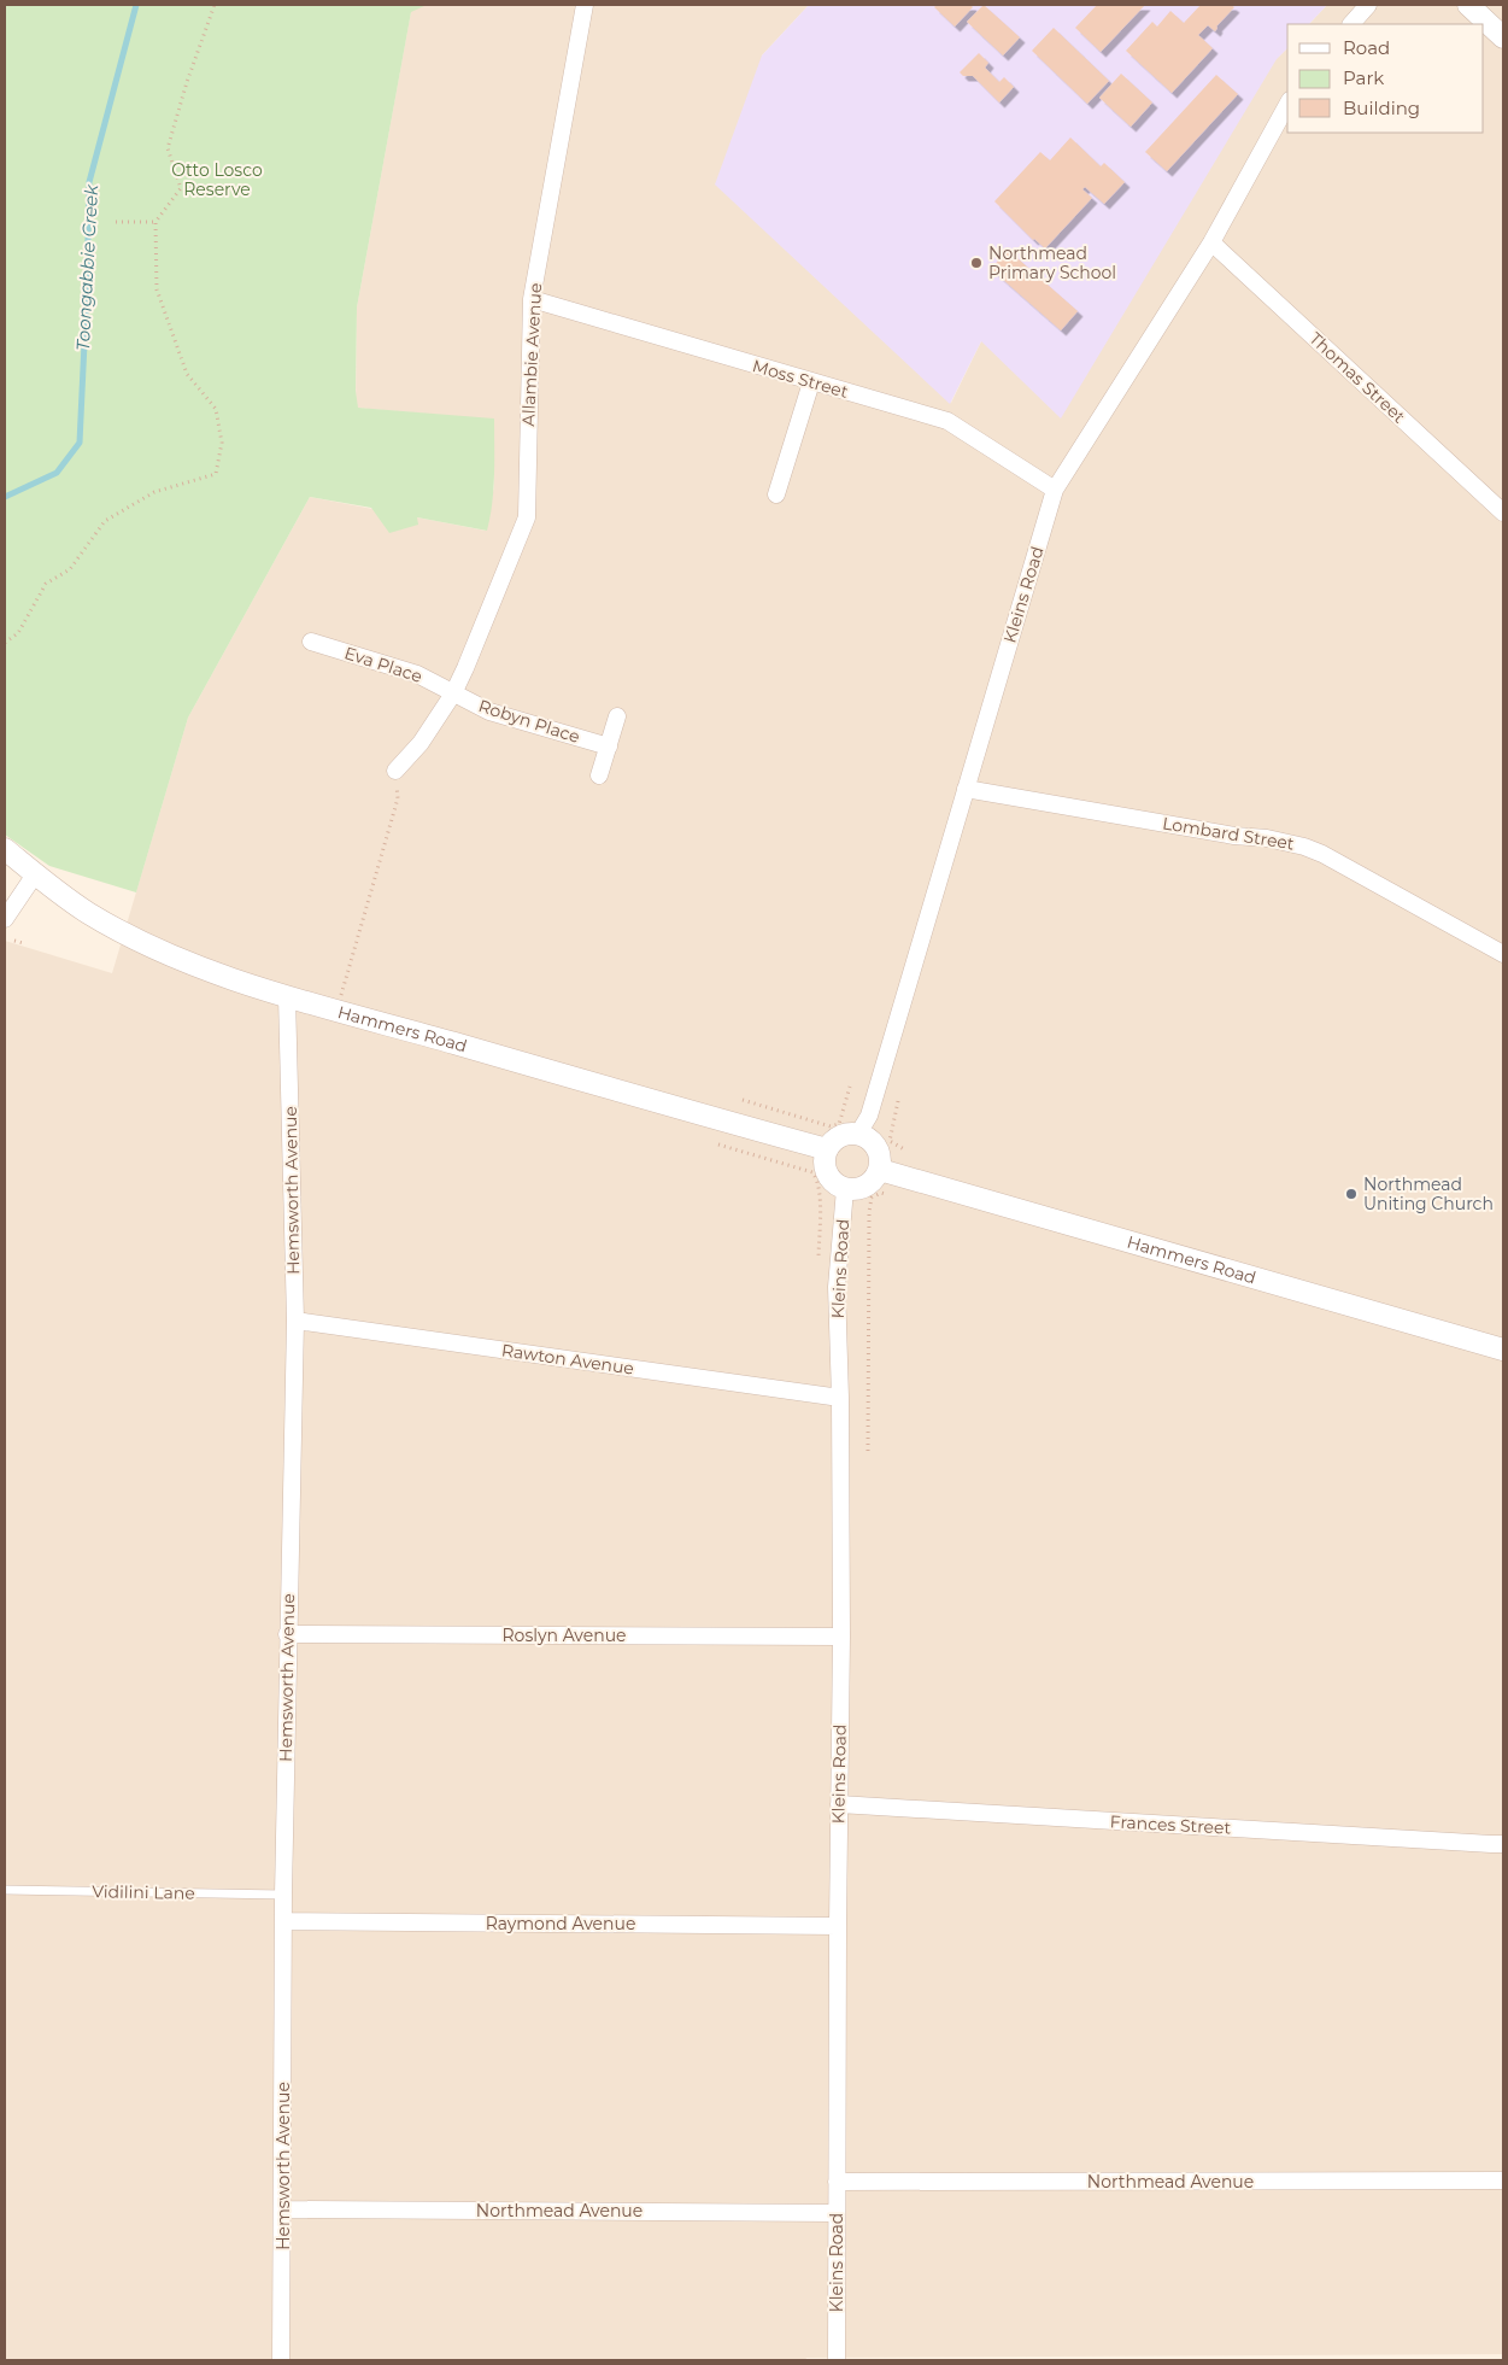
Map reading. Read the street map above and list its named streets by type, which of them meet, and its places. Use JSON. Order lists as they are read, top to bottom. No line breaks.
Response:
{"streets":{"street":["Allambie Avenue","Thomas Street","Moss Street","Kleins Road","Eva Place","Robyn Place","Lombard Street","Hammers Road","Hemsworth Avenue","Rawton Avenue","Roslyn Avenue","Frances Street","Raymond Avenue","Northmead Avenue"],"lane":["Vidilini Lane"]},"crossings":[["Allambie Avenue","Moss Street"],["Allambie Avenue","Eva Place"],["Allambie Avenue","Robyn Place"],["Thomas Street","Kleins Road"],["Moss Street","Kleins Road"],["Kleins Road","Lombard Street"],["Kleins Road","Hammers Road"],["Kleins Road","Rawton Avenue"],["Kleins Road","Roslyn Avenue"],["Kleins Road","Frances Street"],["Kleins Road","Raymond Avenue"],["Kleins Road","Northmead Avenue"],["Eva Place","Robyn Place"],["Hammers Road","Hemsworth Avenue"],["Hemsworth Avenue","Rawton Avenue"],["Hemsworth Avenue","Roslyn Avenue"],["Hemsworth Avenue","Vidilini Lane"],["Hemsworth Avenue","Raymond Avenue"],["Hemsworth Avenue","Northmead Avenue"]],"water":["Toongabbie Creek"],"parks":["Otto Losco Reserve"],"places":["Northmead Primary School","Northmead Uniting Church"],"legend":["Road","Park","Building"]}
